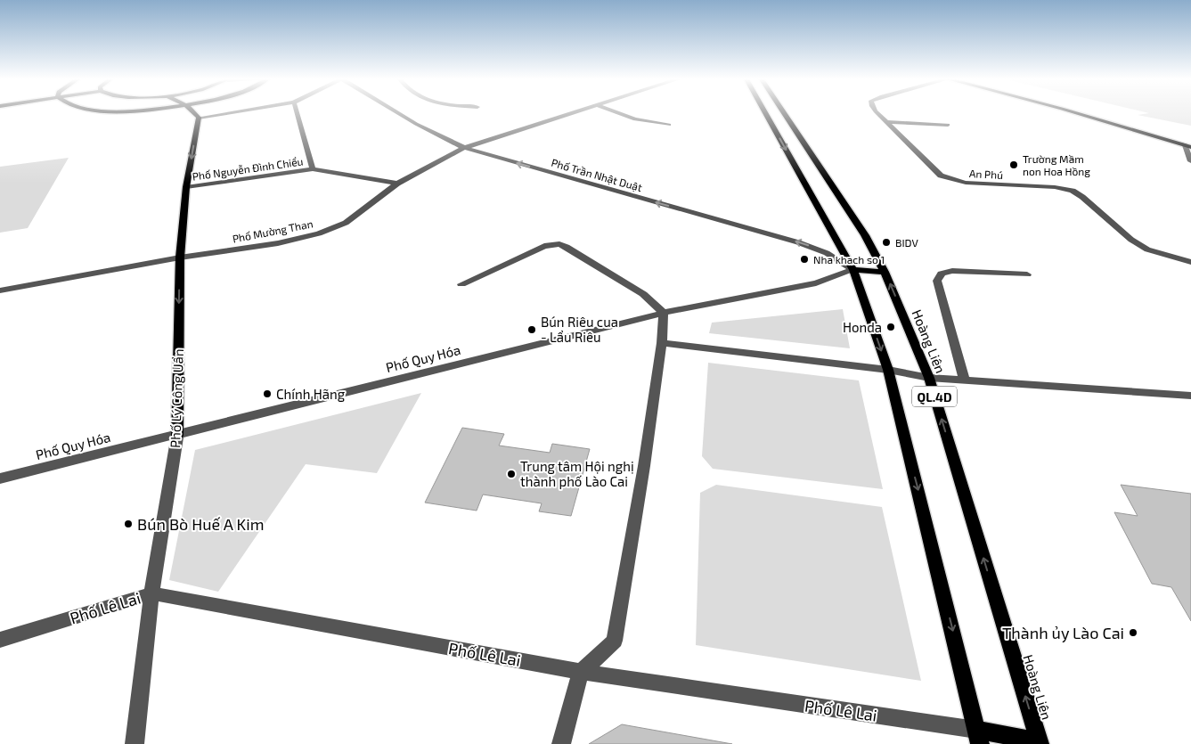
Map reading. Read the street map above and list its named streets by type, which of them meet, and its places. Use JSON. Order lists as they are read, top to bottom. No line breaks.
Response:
{"streets":{"main road":["Hoàng Liên","QL.4D","Phố Lý Công Uẩn"],"street":["Phố Nguyễn Đình Chiểu","An Phú","Phố Trần Nhật Duật","Phố Mường Than","Phố Quy Hóa","Phố Lê Lai"]},"crossings":[["Phố Nguyễn Đình Chiểu","Phố Mường Than"],["Phố Nguyễn Đình Chiểu","Phố Lý Công Uẩn"],["Phố Trần Nhật Duật","Phố Mường Than"],["Phố Trần Nhật Duật","Phố Quy Hóa"],["Phố Trần Nhật Duật","QL.4D"],["Phố Mường Than","Phố Lý Công Uẩn"],["Phố Quy Hóa","QL.4D"],["Phố Quy Hóa","Phố Lý Công Uẩn"],["QL.4D","Phố Lê Lai"],["Phố Lý Công Uẩn","Phố Lê Lai"]],"one_way":["Phố Trần Nhật Duật","Phố Lý Công Uẩn"],"places":["Trường Mầm non Hoa Hồng","BIDV","Nha khach so 1","Honda","Bún Riêu cua - Lẩu Riêu","Chính Hãng","Trung tâm Hội nghị thành phố Lào Cai","Bún Bò Huế A Kim","Thành ủy Lào Cai"]}
